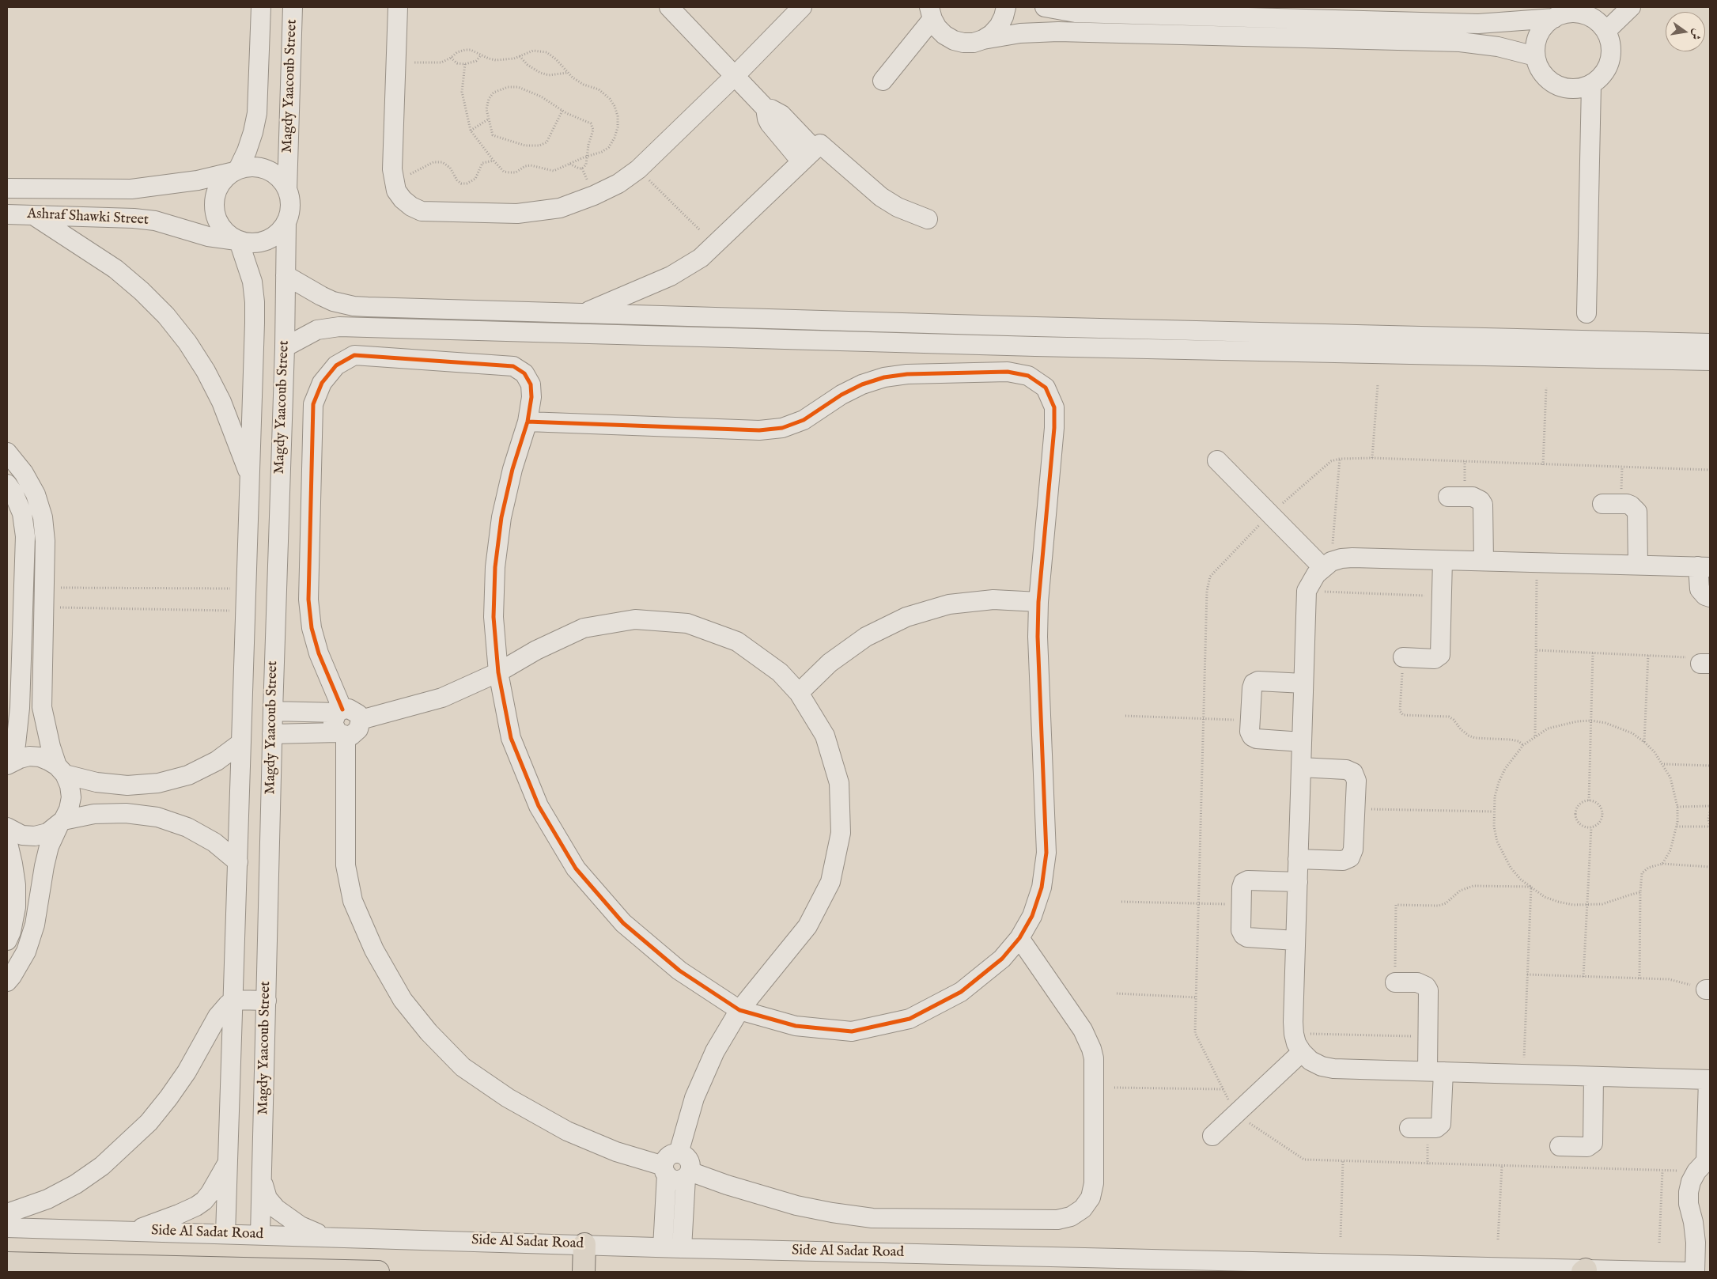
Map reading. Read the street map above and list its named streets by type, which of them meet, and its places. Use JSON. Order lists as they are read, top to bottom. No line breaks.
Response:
{"streets":{"street":["Magdy Yaacoub Street","Ashraf Shawki Street","Side Al Sadat Road"]},"crossings":[["Magdy Yaacoub Street","Ashraf Shawki Street"],["Magdy Yaacoub Street","Side Al Sadat Road"]],"north":"right"}
